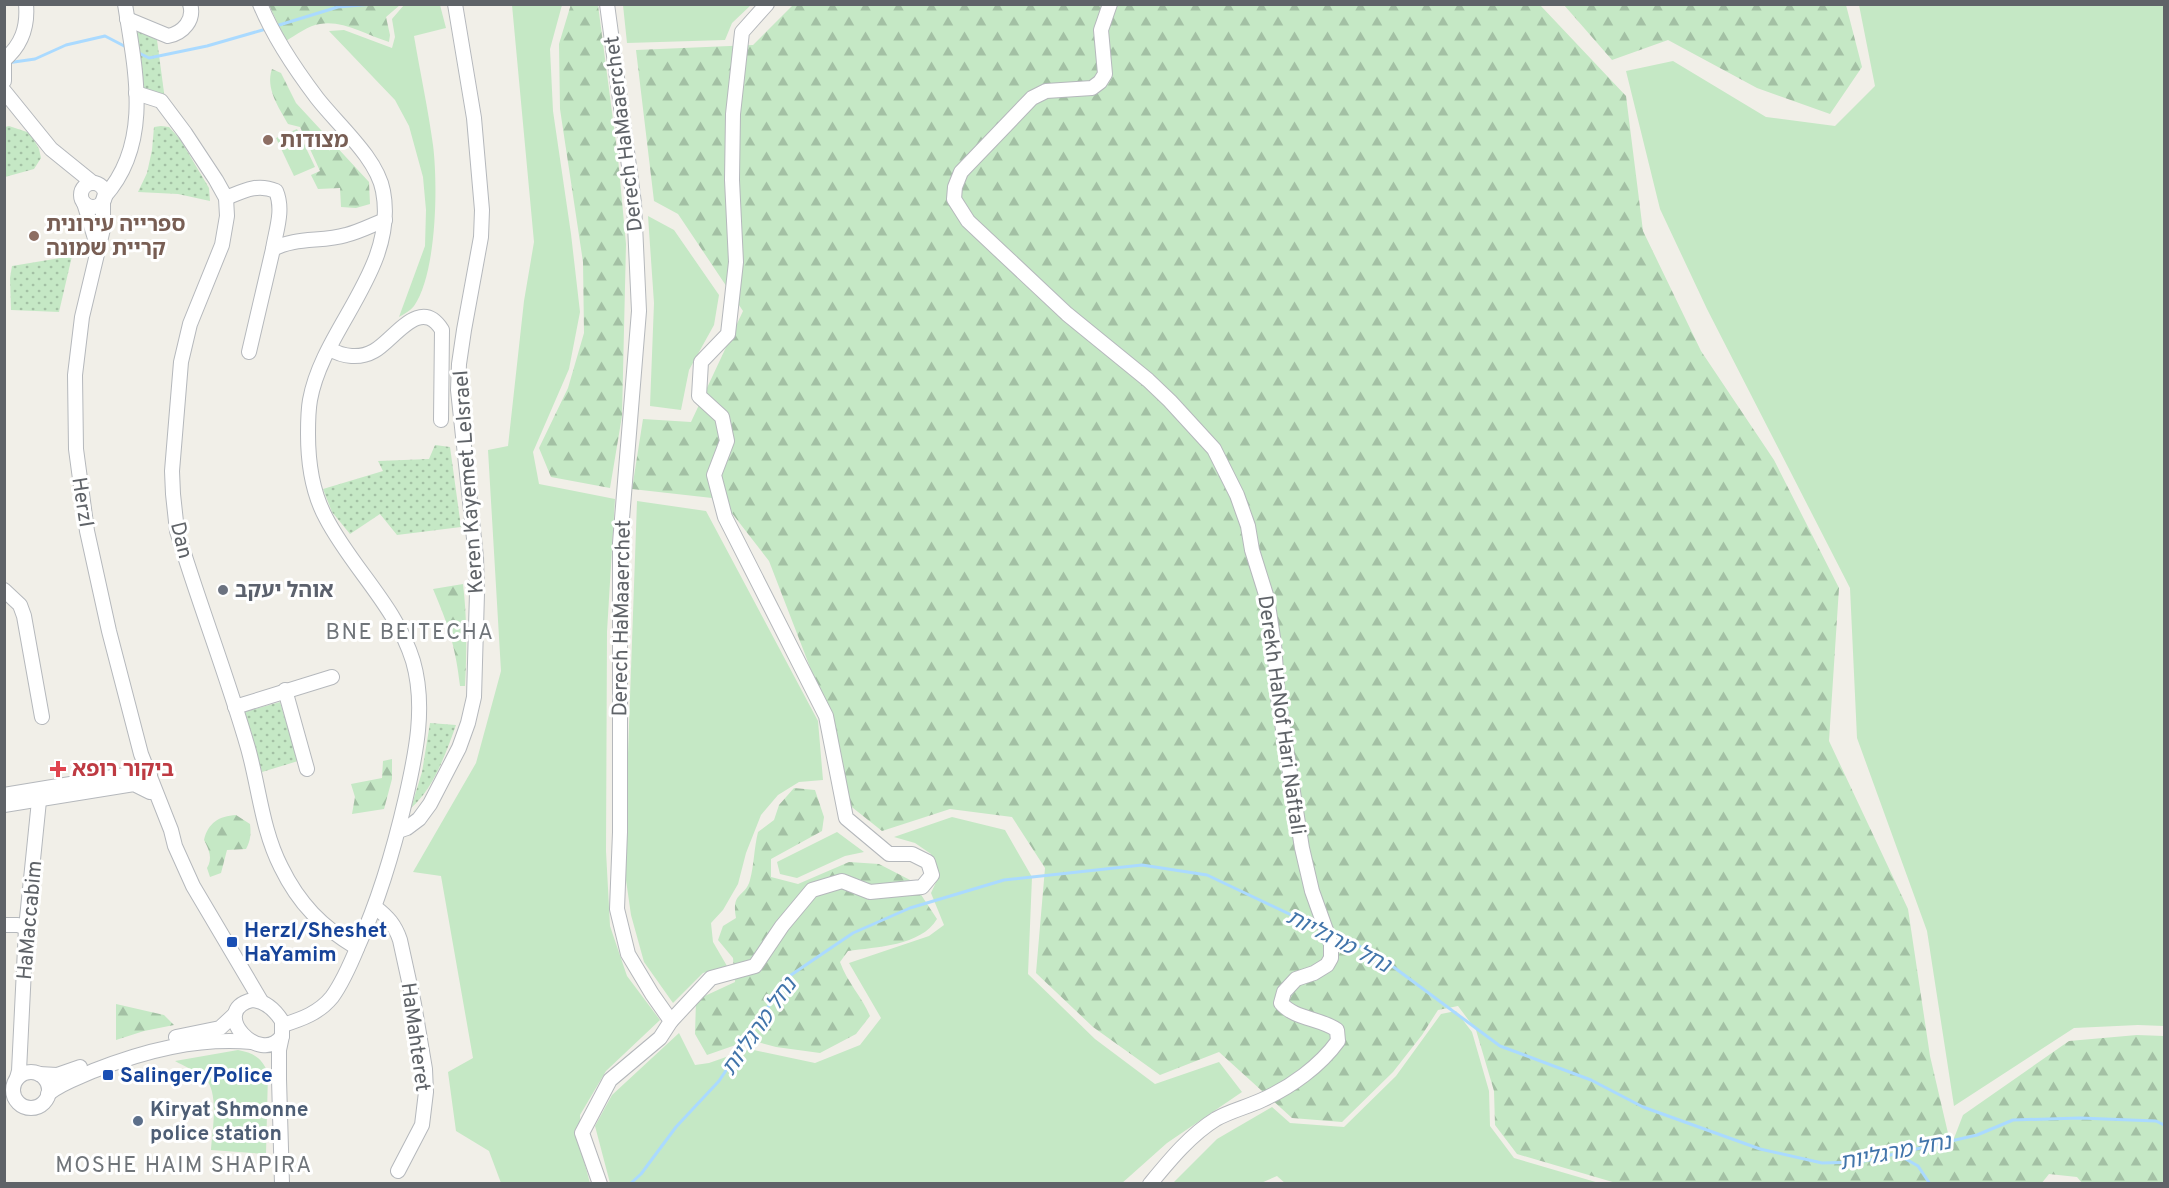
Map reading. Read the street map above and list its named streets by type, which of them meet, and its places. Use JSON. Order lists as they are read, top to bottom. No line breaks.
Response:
{"streets":{"street":["Derech HaMaaerchet","Keren Kayemet LeIsrael","Herzl","Dan","Derekh HaNof Hari Naftali","HaMaccabim","HaMahteret"]},"districts":["BNE BEITECHA","MOSHE HAIM SHAPIRA"],"water":["נחל מרגליות"],"places":{"other":["מצודות","ספרייה עירונית קריית שמונה","אוהל יעקב","Kiryat Shmonne police station"],"health":["ביקור רופא"],"transit":["Herzl/Sheshet HaYamim","Salinger/Police"]}}
